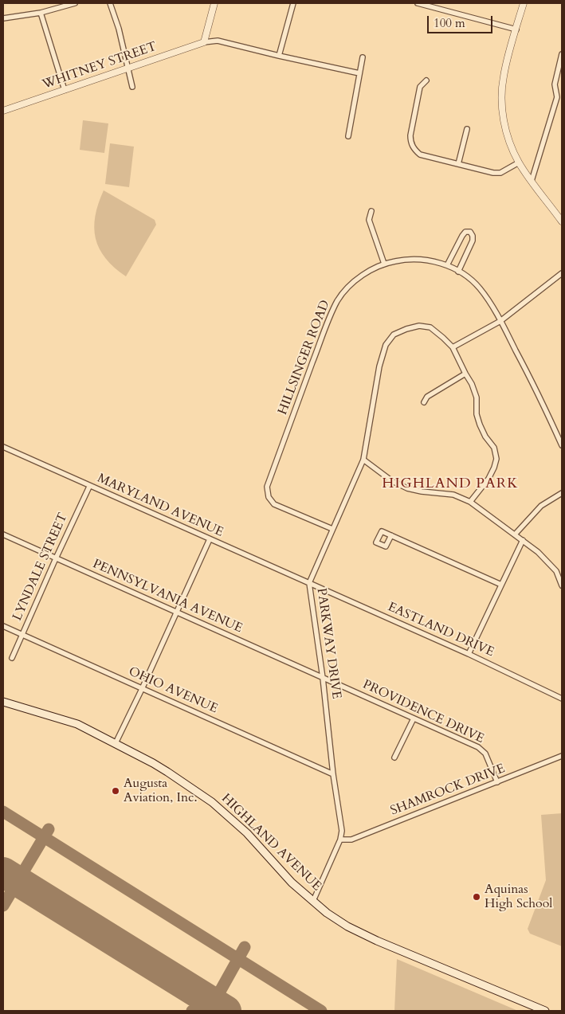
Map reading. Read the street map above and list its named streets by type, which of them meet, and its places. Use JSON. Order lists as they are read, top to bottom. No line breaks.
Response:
{"streets":{"main road":["HIGHLAND AVENUE"],"street":["WHITNEY STREET","HILLSINGER ROAD","MARYLAND AVENUE","LYNDALE STREET","PENNSYLVANIA AVENUE","EASTLAND DRIVE","PARKWAY DRIVE","OHIO AVENUE","PROVIDENCE DRIVE","SHAMROCK DRIVE"]},"crossings":[["HILLSINGER ROAD","PARKWAY DRIVE"],["MARYLAND AVENUE","LYNDALE STREET"],["MARYLAND AVENUE","EASTLAND DRIVE"],["MARYLAND AVENUE","PARKWAY DRIVE"],["LYNDALE STREET","PENNSYLVANIA AVENUE"],["LYNDALE STREET","OHIO AVENUE"],["PENNSYLVANIA AVENUE","PARKWAY DRIVE"],["PENNSYLVANIA AVENUE","PROVIDENCE DRIVE"],["EASTLAND DRIVE","PARKWAY DRIVE"],["PARKWAY DRIVE","OHIO AVENUE"],["PARKWAY DRIVE","PROVIDENCE DRIVE"],["PARKWAY DRIVE","SHAMROCK DRIVE"],["PARKWAY DRIVE","HIGHLAND AVENUE"],["PROVIDENCE DRIVE","SHAMROCK DRIVE"]],"districts":["HIGHLAND PARK"],"places":["Augusta Aviation, Inc.","Aquinas High School"],"scale_bar":"100 m"}
